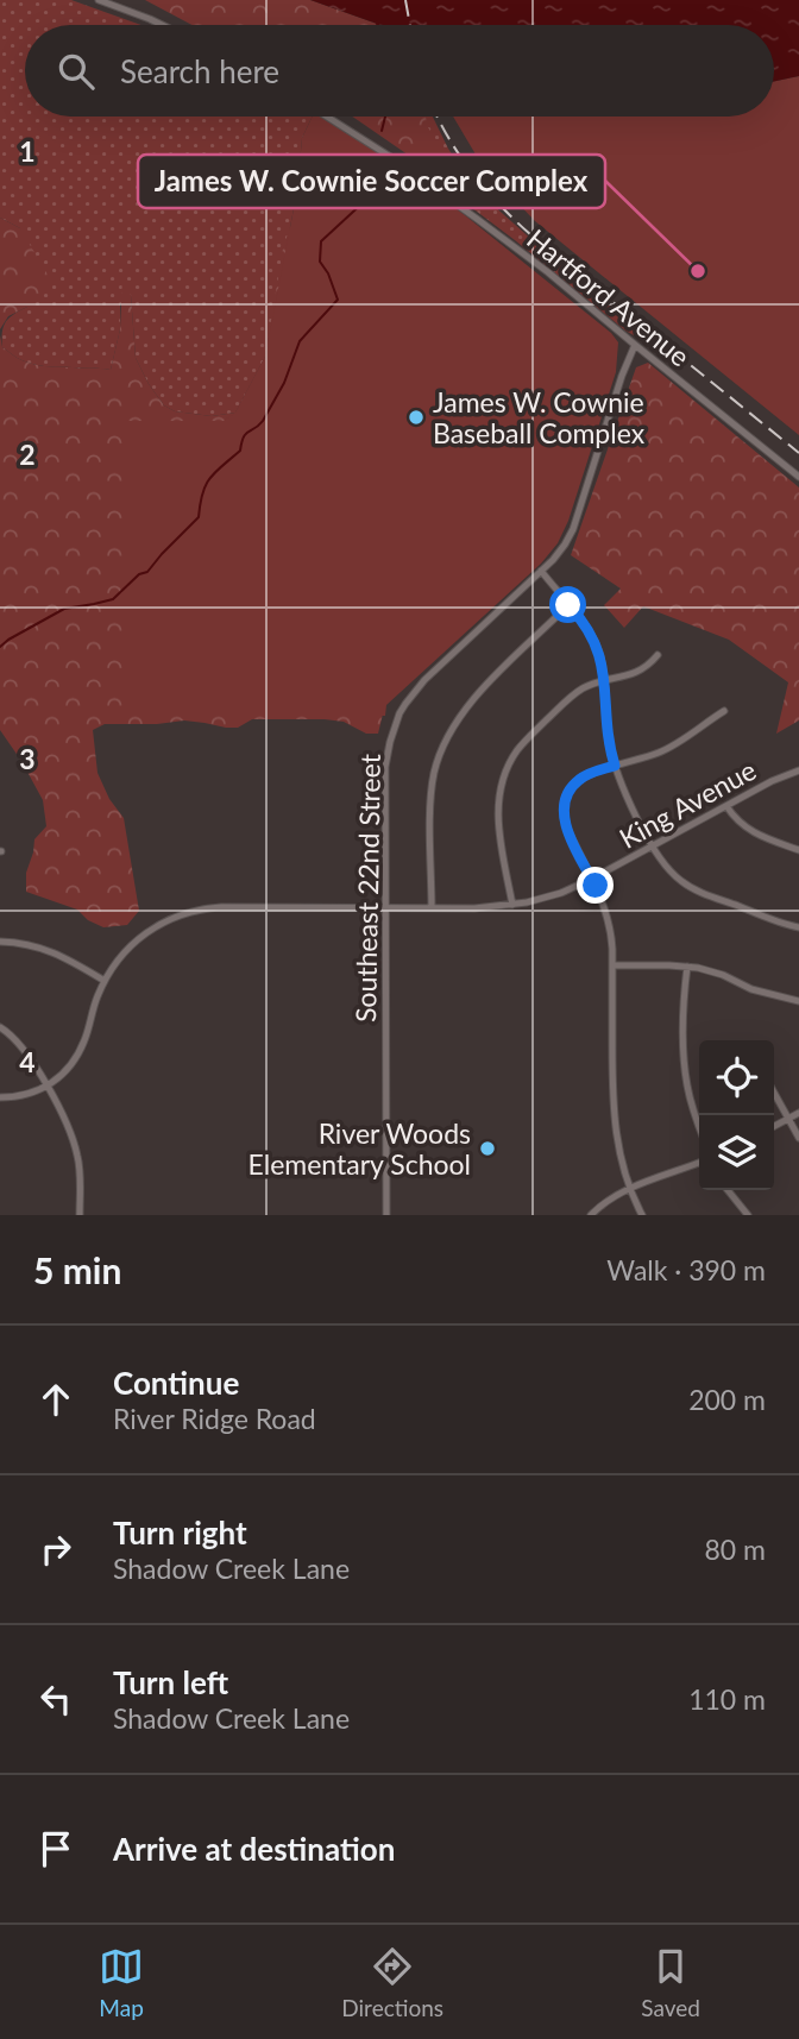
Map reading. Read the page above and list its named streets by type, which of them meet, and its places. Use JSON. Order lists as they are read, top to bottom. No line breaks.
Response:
{"streets":{"street":["Hartford Avenue","King Avenue","Southeast 22nd Street"]},"crossings":[["Hartford Avenue","Southeast 22nd Street"],["King Avenue","Southeast 22nd Street"]],"places":["James W. Cownie Soccer Complex","James W. Cownie Baseball Complex","River Woods Elementary School"],"page":{"search":"Search here","heading":["5 min","Walk · 390 m"],"list":[["Continue","River Ridge Road","200 m"],["Turn right","Shadow Creek Lane","80 m"],["Turn left","Shadow Creek Lane","110 m"],"Arrive at destination"],"nav":["Map","Directions","Saved"]},"grid":{"rows":["1","2","3","4"]}}
